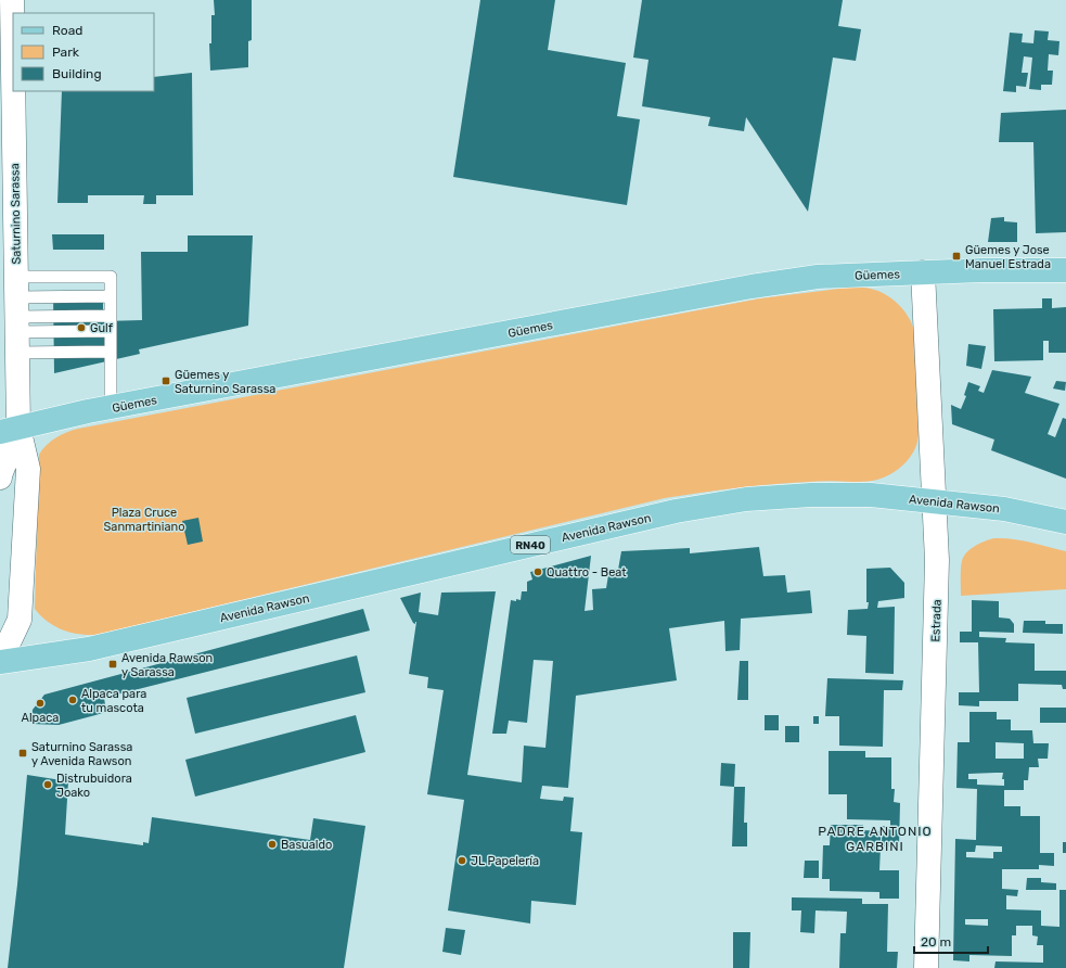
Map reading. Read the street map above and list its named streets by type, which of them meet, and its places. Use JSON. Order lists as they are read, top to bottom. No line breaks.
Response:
{"streets":{"main road":["Güemes","Avenida Rawson","RN40"],"street":["Saturnino Sarassa","Estrada"]},"crossings":[["Saturnino Sarassa","Güemes"],["Saturnino Sarassa","Avenida Rawson"],["Güemes","Estrada"],["Avenida Rawson","Estrada"]],"districts":["PADRE ANTONIO GARBINI"],"parks":["Plaza Cruce Sanmartiniano"],"places":{"transit":["Güemes y Jose Manuel Estrada","Güemes y Saturnino Sarassa","Avenida Rawson y Sarassa","Saturnino Sarassa y Avenida Rawson"],"other":["Gulf","Quattro - Beat","Alpaca para tu mascota","Alpaca","Distrubuidora Joako","Basualdo","JL Papelería"]},"legend":["Road","Park","Building"],"scale_bar":"20 m"}
